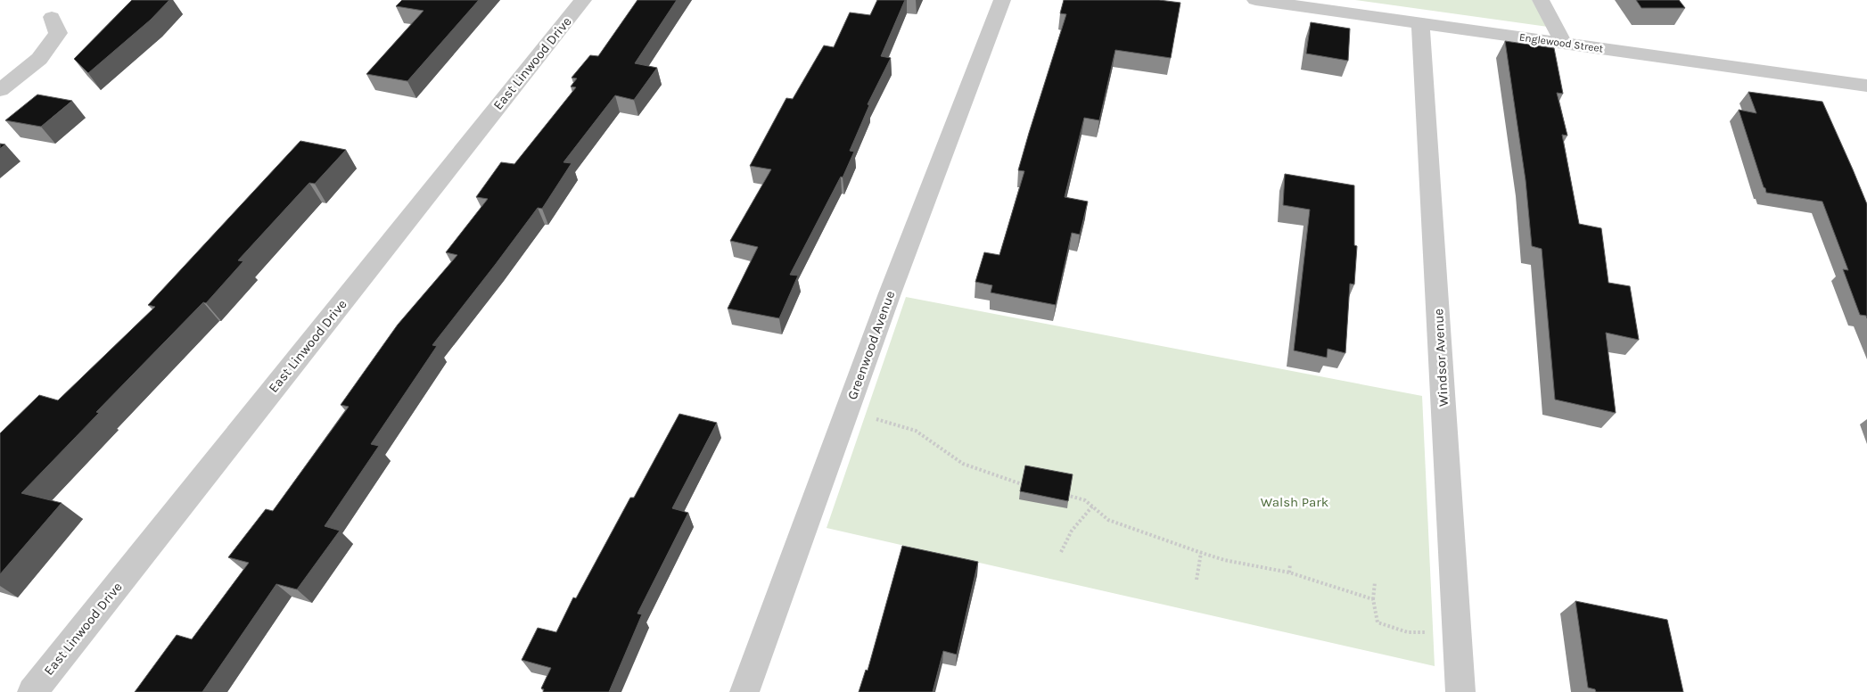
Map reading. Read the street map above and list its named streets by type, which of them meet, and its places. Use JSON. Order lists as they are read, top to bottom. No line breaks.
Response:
{"streets":{"street":["Englewood Street","East Linwood Drive","Greenwood Avenue","Windsor Avenue"]},"crossings":[["Englewood Street","Windsor Avenue"]],"parks":["Walsh Park"]}
